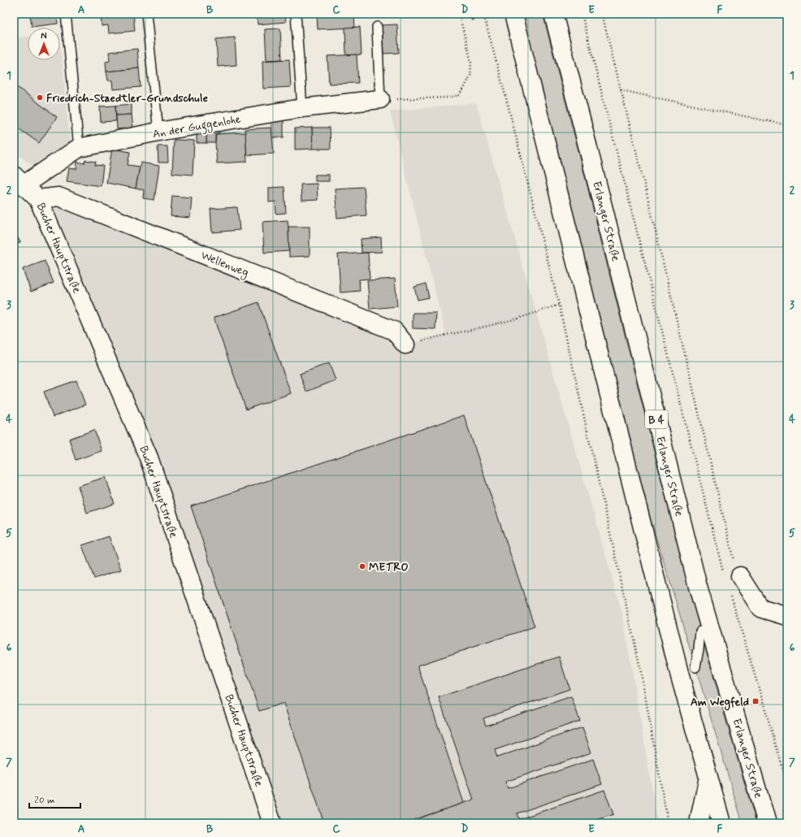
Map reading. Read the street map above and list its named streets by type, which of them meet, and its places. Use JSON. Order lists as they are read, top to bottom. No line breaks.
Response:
{"streets":{"main road":["An der Guggenlohe","Erlanger Straße","Bucher Hauptstraße","Wellenweg","B 4"]},"crossings":[["An der Guggenlohe","Bucher Hauptstraße"],["Bucher Hauptstraße","Wellenweg"]],"places":{"other":["Friedrich-Staedtler-Grundschule","METRO"],"transit":["Am Wegfeld"]},"scale_bar":"20 m","north":"top","grid":{"columns":["A","B","C","D","E","F"],"rows":["1","2","3","4","5","6","7"]}}
